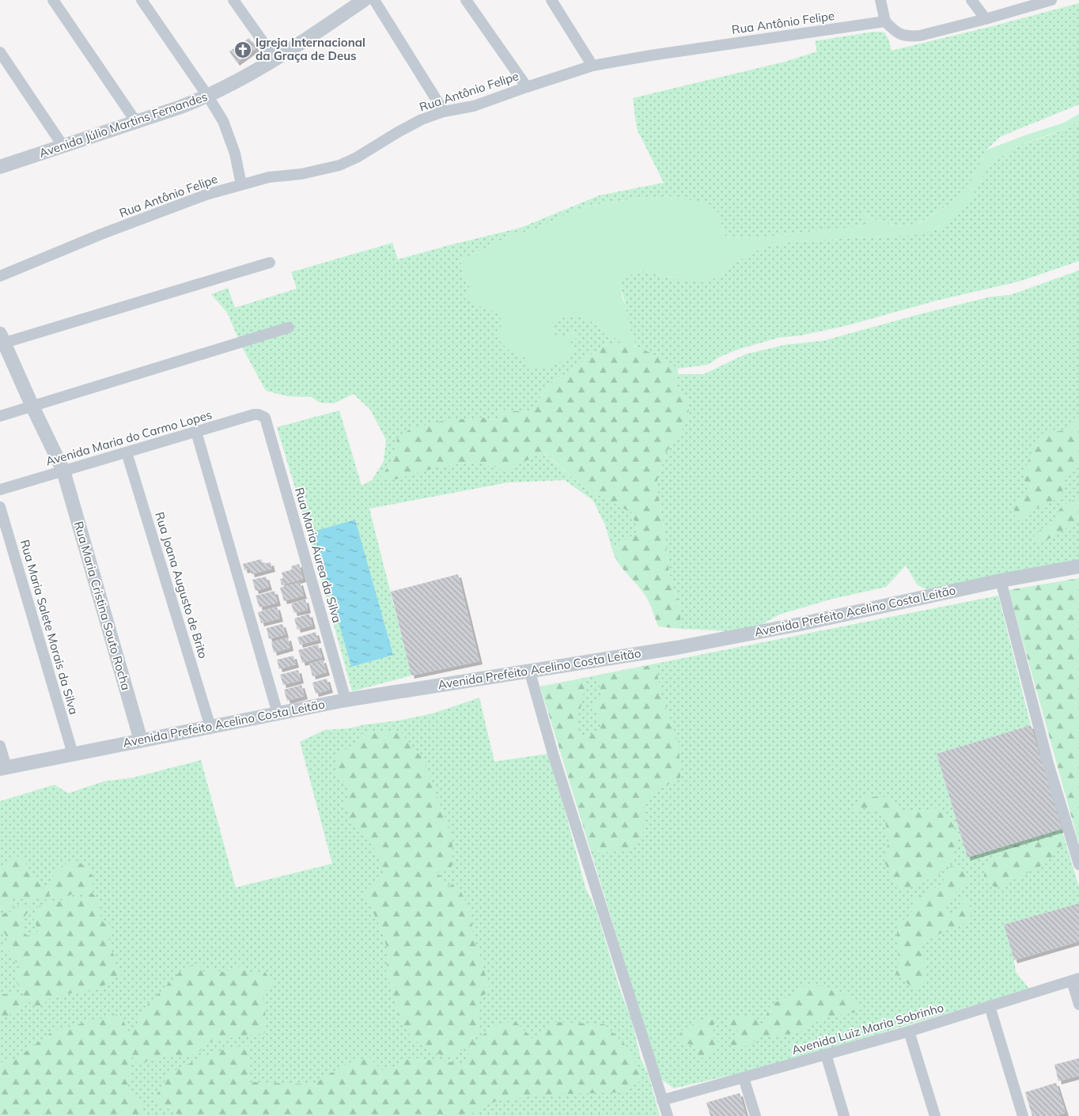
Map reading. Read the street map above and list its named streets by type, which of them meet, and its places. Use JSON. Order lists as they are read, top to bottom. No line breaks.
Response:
{"streets":{"street":["Rua Antônio Felipe","Avenida Júlio Martins Fernandes","Avenida Maria do Carmo Lopes","Rua Maria Áurea da Silva","Rua Joana Augusto de Brito","Rua Maria Cristina Souto Rocha","Avenida Prefeito Acelino Costa Leitão","Rua Maria Salete Morais da Silva","Avenida Luiz Maria Sobrinho"]},"crossings":[["Avenida Maria do Carmo Lopes","Rua Maria Áurea da Silva"],["Avenida Maria do Carmo Lopes","Rua Joana Augusto de Brito"],["Avenida Maria do Carmo Lopes","Rua Maria Cristina Souto Rocha"],["Rua Maria Áurea da Silva","Avenida Prefeito Acelino Costa Leitão"],["Rua Joana Augusto de Brito","Avenida Prefeito Acelino Costa Leitão"],["Rua Maria Cristina Souto Rocha","Avenida Prefeito Acelino Costa Leitão"],["Avenida Prefeito Acelino Costa Leitão","Rua Maria Salete Morais da Silva"]],"places":{"church":["Igreja Internacional da Graça de Deus"]}}
